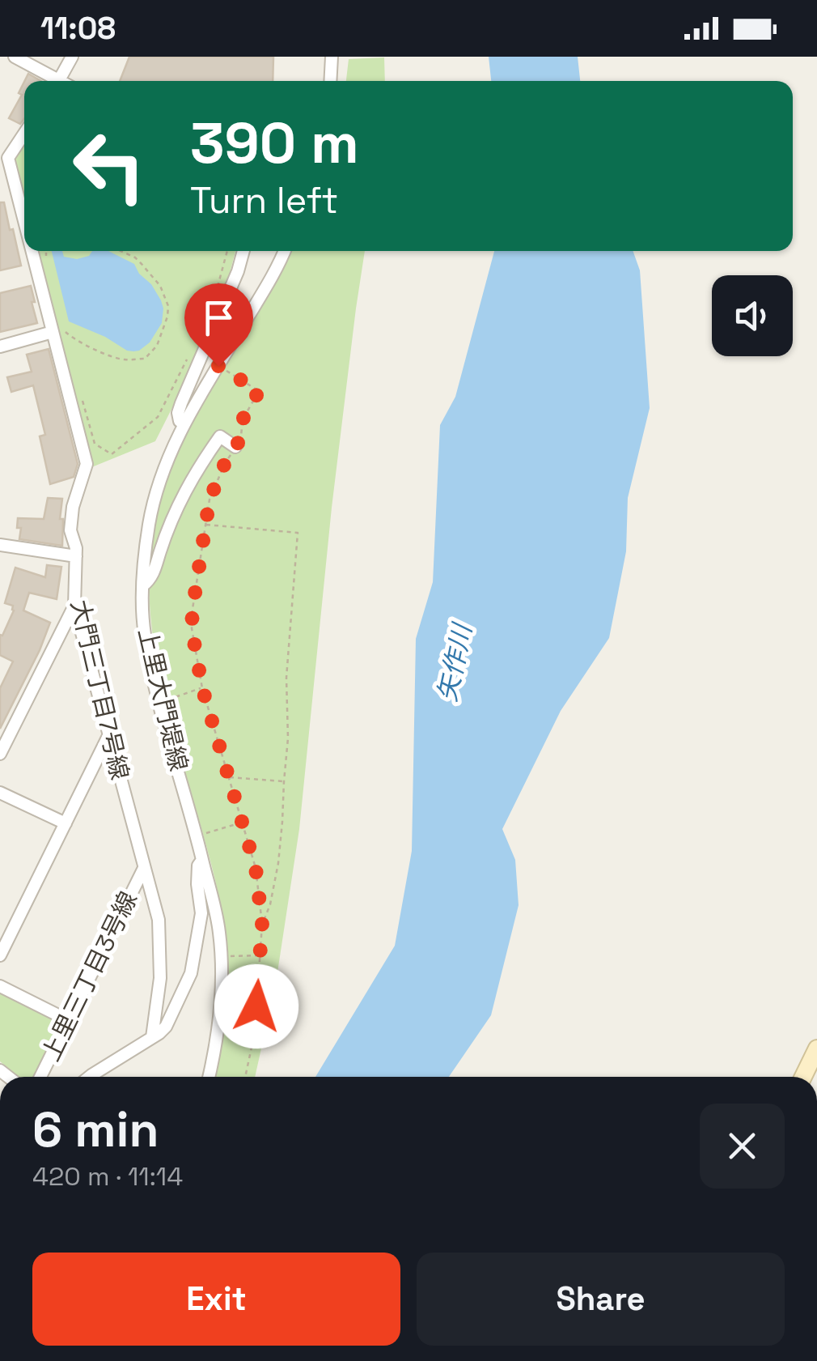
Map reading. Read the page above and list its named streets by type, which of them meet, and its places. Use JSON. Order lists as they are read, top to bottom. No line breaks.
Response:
{"streets":{"street":["大門三丁目7号線","上里大門堤線","上里三丁目3号線"]},"crossings":[["大門三丁目7号線","上里三丁目3号線"]],"water":["矢作川"],"page":{"status":"11:08","turn":["390 m","Turn left"],"heading":["6 min","420 m · 11:14"],"buttons":["Exit","Share"]}}
